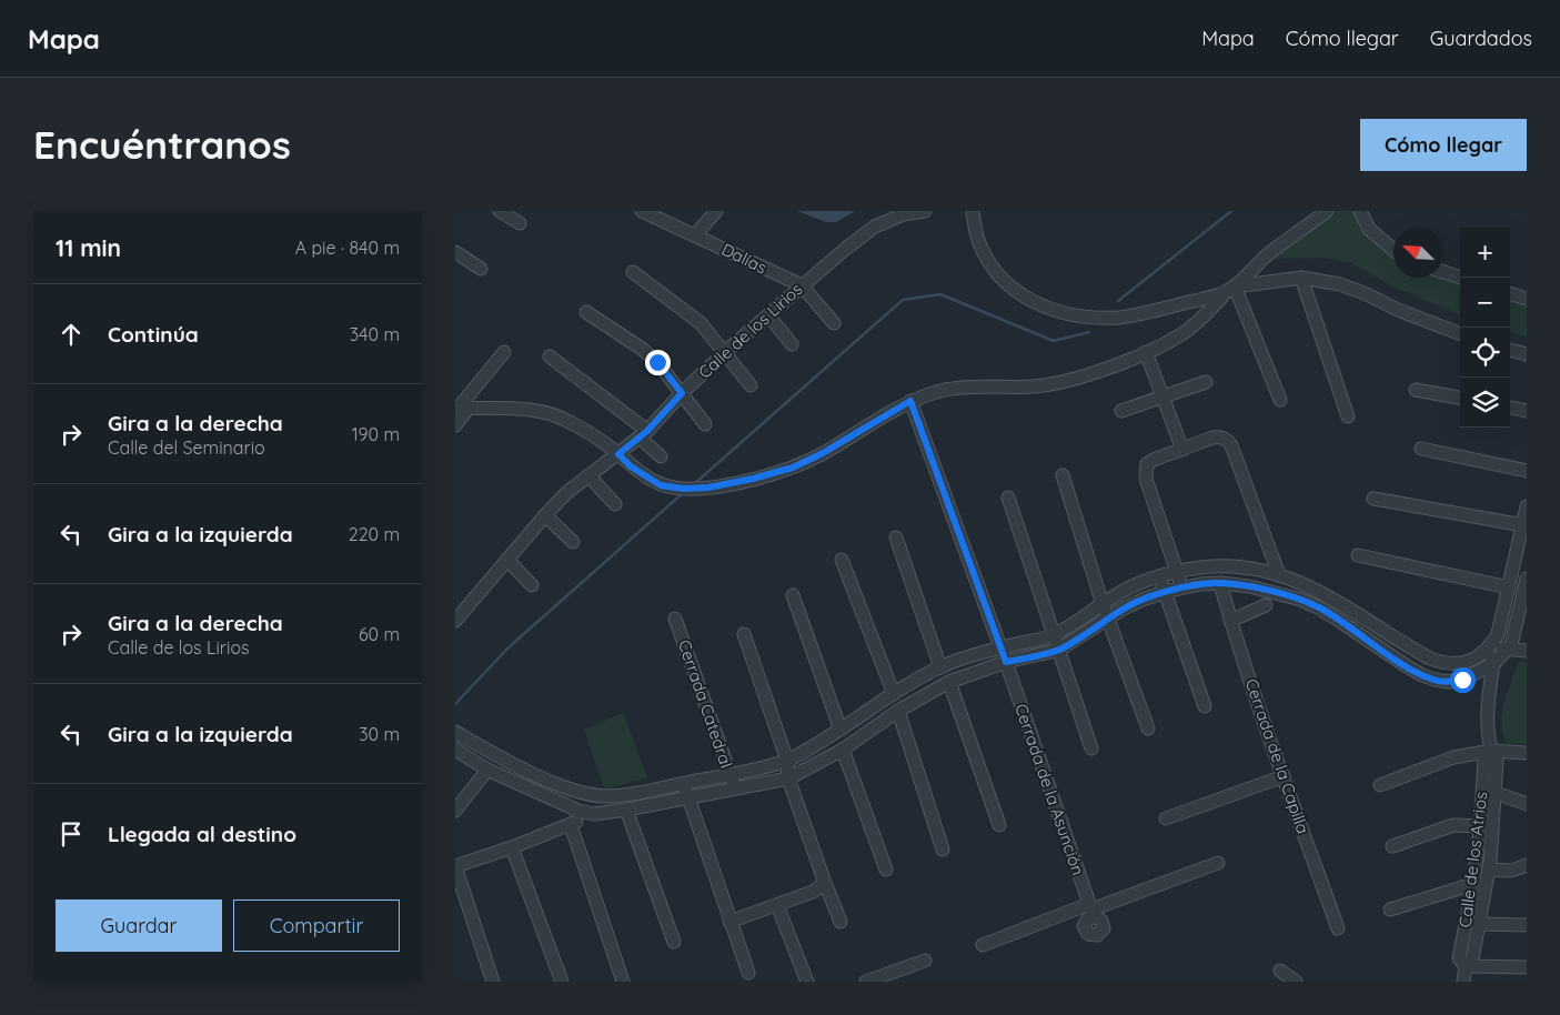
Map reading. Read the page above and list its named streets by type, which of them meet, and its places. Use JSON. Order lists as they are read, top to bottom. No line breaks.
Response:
{"streets":{"street":["Dalías","Calle de los Lirios","Cerrada Catedral","Cerrada de la Capilla","Cerrada de la Asunción","Calle de los Atrios"]},"crossings":[["Dalías","Calle de los Lirios"]],"north":"top left","page":{"header":"Mapa","nav":["Mapa","Cómo llegar","Guardados"],"buttons":["Cómo llegar",["Guardar","Compartir"]],"title":"Encuéntranos","heading":["11 min","A pie · 840 m"],"map_buttons":["+","−"],"list":[["Continúa","340 m"],["Gira a la derecha","Calle del Seminario","190 m"],["Gira a la izquierda","220 m"],["Gira a la derecha","Calle de los Lirios","60 m"],["Gira a la izquierda","30 m"],"Llegada al destino"]}}
